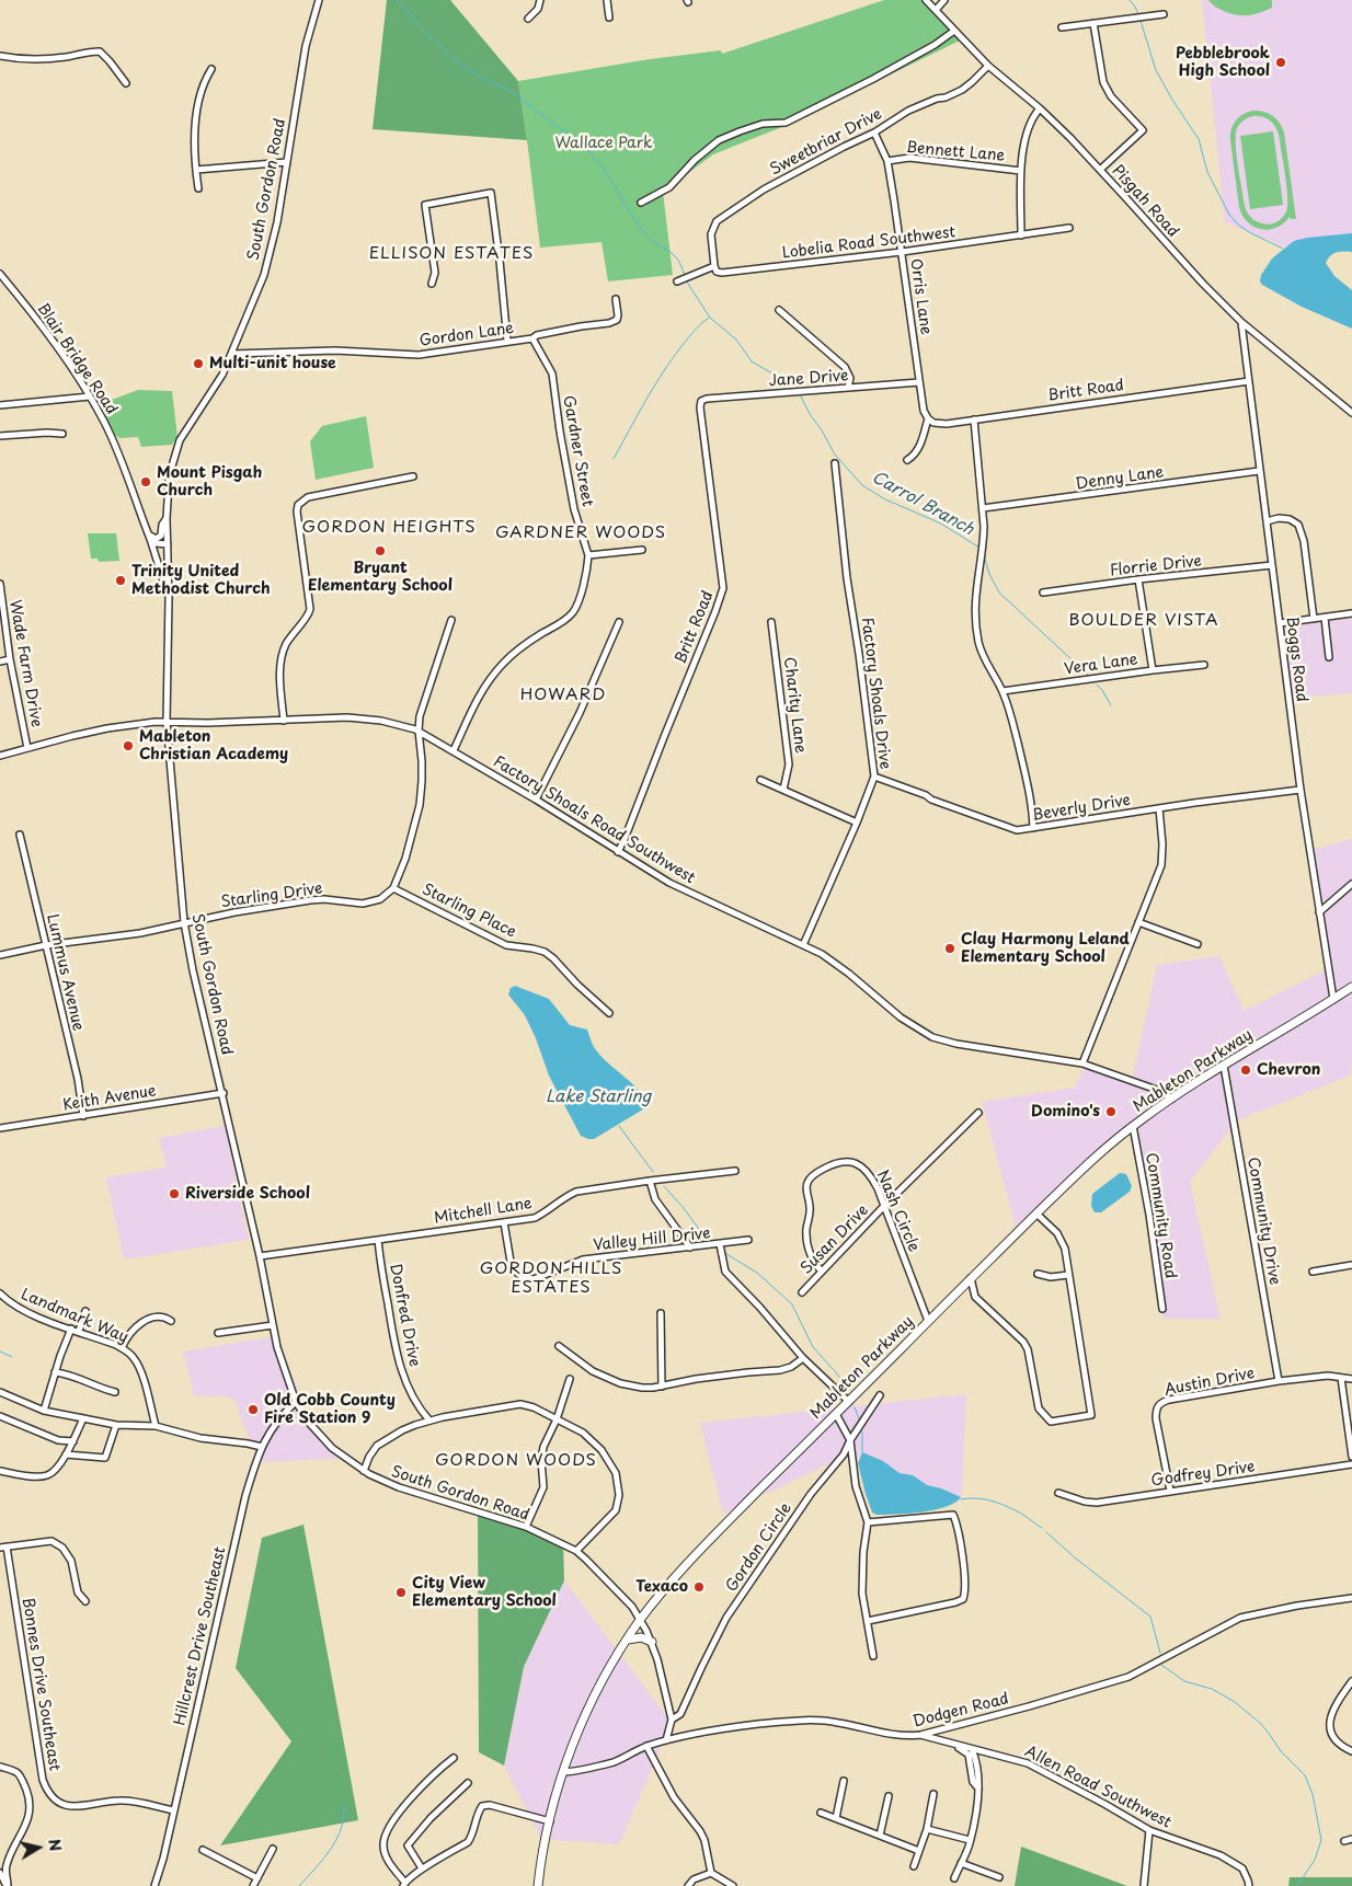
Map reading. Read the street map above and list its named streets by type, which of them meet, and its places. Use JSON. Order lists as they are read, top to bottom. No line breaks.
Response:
{"streets":{"main road":["Mableton Parkway"],"street":["Sweetbriar Drive","Bennett Lane","South Gordon Road","Pisgah Road","Lobelia Road Southwest","Orris Lane","Gordon Lane","Blair Bridge Road","Jane Drive","Britt Road","Gardner Street","Denny Lane","Florrie Drive","Boggs Road","Wade Farm Drive","Vera Lane","Factory Shoals Drive","Charity Lane","Beverly Drive","Factory Shoals Road Southwest","Starling Drive","Starling Place","Lummus Avenue","Keith Avenue","Mitchell Lane","Nash Circle","Community Road","Community Drive","Valley Hill Drive","Susan Drive","Donfred Drive","Landmark Way","Austin Drive","Godfrey Drive","Gordon Circle","Hillcrest Drive Southeast","Bonnes Drive Southeast","Dodgen Road","Allen Road Southwest"]},"crossings":[["Sweetbriar Drive","Pisgah Road"],["Sweetbriar Drive","Lobelia Road Southwest"],["Sweetbriar Drive","Orris Lane"],["Bennett Lane","Orris Lane"],["South Gordon Road","Gordon Lane"],["South Gordon Road","Blair Bridge Road"],["South Gordon Road","Factory Shoals Road Southwest"],["South Gordon Road","Starling Drive"],["South Gordon Road","Mableton Parkway"],["South Gordon Road","Keith Avenue"],["South Gordon Road","Mitchell Lane"],["South Gordon Road","Gordon Circle"],["South Gordon Road","Hillcrest Drive Southeast"],["Pisgah Road","Boggs Road"],["Lobelia Road Southwest","Orris Lane"],["Orris Lane","Jane Drive"],["Orris Lane","Britt Road"],["Gordon Lane","Gardner Street"],["Jane Drive","Britt Road"],["Britt Road","Boggs Road"],["Britt Road","Factory Shoals Road Southwest"],["Gardner Street","Factory Shoals Road Southwest"],["Denny Lane","Boggs Road"],["Florrie Drive","Boggs Road"],["Boggs Road","Beverly Drive"],["Boggs Road","Mableton Parkway"],["Wade Farm Drive","Factory Shoals Road Southwest"],["Factory Shoals Drive","Beverly Drive"],["Factory Shoals Drive","Factory Shoals Road Southwest"],["Factory Shoals Road Southwest","Mableton Parkway"],["Starling Drive","Starling Place"],["Starling Drive","Lummus Avenue"],["Lummus Avenue","Keith Avenue"],["Mableton Parkway","Nash Circle"],["Mableton Parkway","Community Road"],["Mableton Parkway","Community Drive"],["Mableton Parkway","Dodgen Road"],["Mitchell Lane","Valley Hill Drive"],["Mitchell Lane","Donfred Drive"],["Nash Circle","Susan Drive"],["Community Drive","Austin Drive"],["Austin Drive","Godfrey Drive"],["Hillcrest Drive Southeast","Bonnes Drive Southeast"],["Dodgen Road","Allen Road Southwest"]],"districts":["ELLISON ESTATES","GORDON HEIGHTS","GARDNER WOODS","BOULDER VISTA","HOWARD","GORDON HILLS ESTATES","GORDON WOODS"],"water":["Carrol Branch","Lake Starling"],"parks":["Wallace Park"],"places":["Pebblebrook High School","Multi-unit house","Mount Pisgah Church","Bryant Elementary School","Trinity United Methodist Church","Mableton Christian Academy","Clay Harmony Leland Elementary School","Chevron","Domino's","Riverside School","Old Cobb County Fire Station 9","Texaco","City View Elementary School"],"north":"right"}
